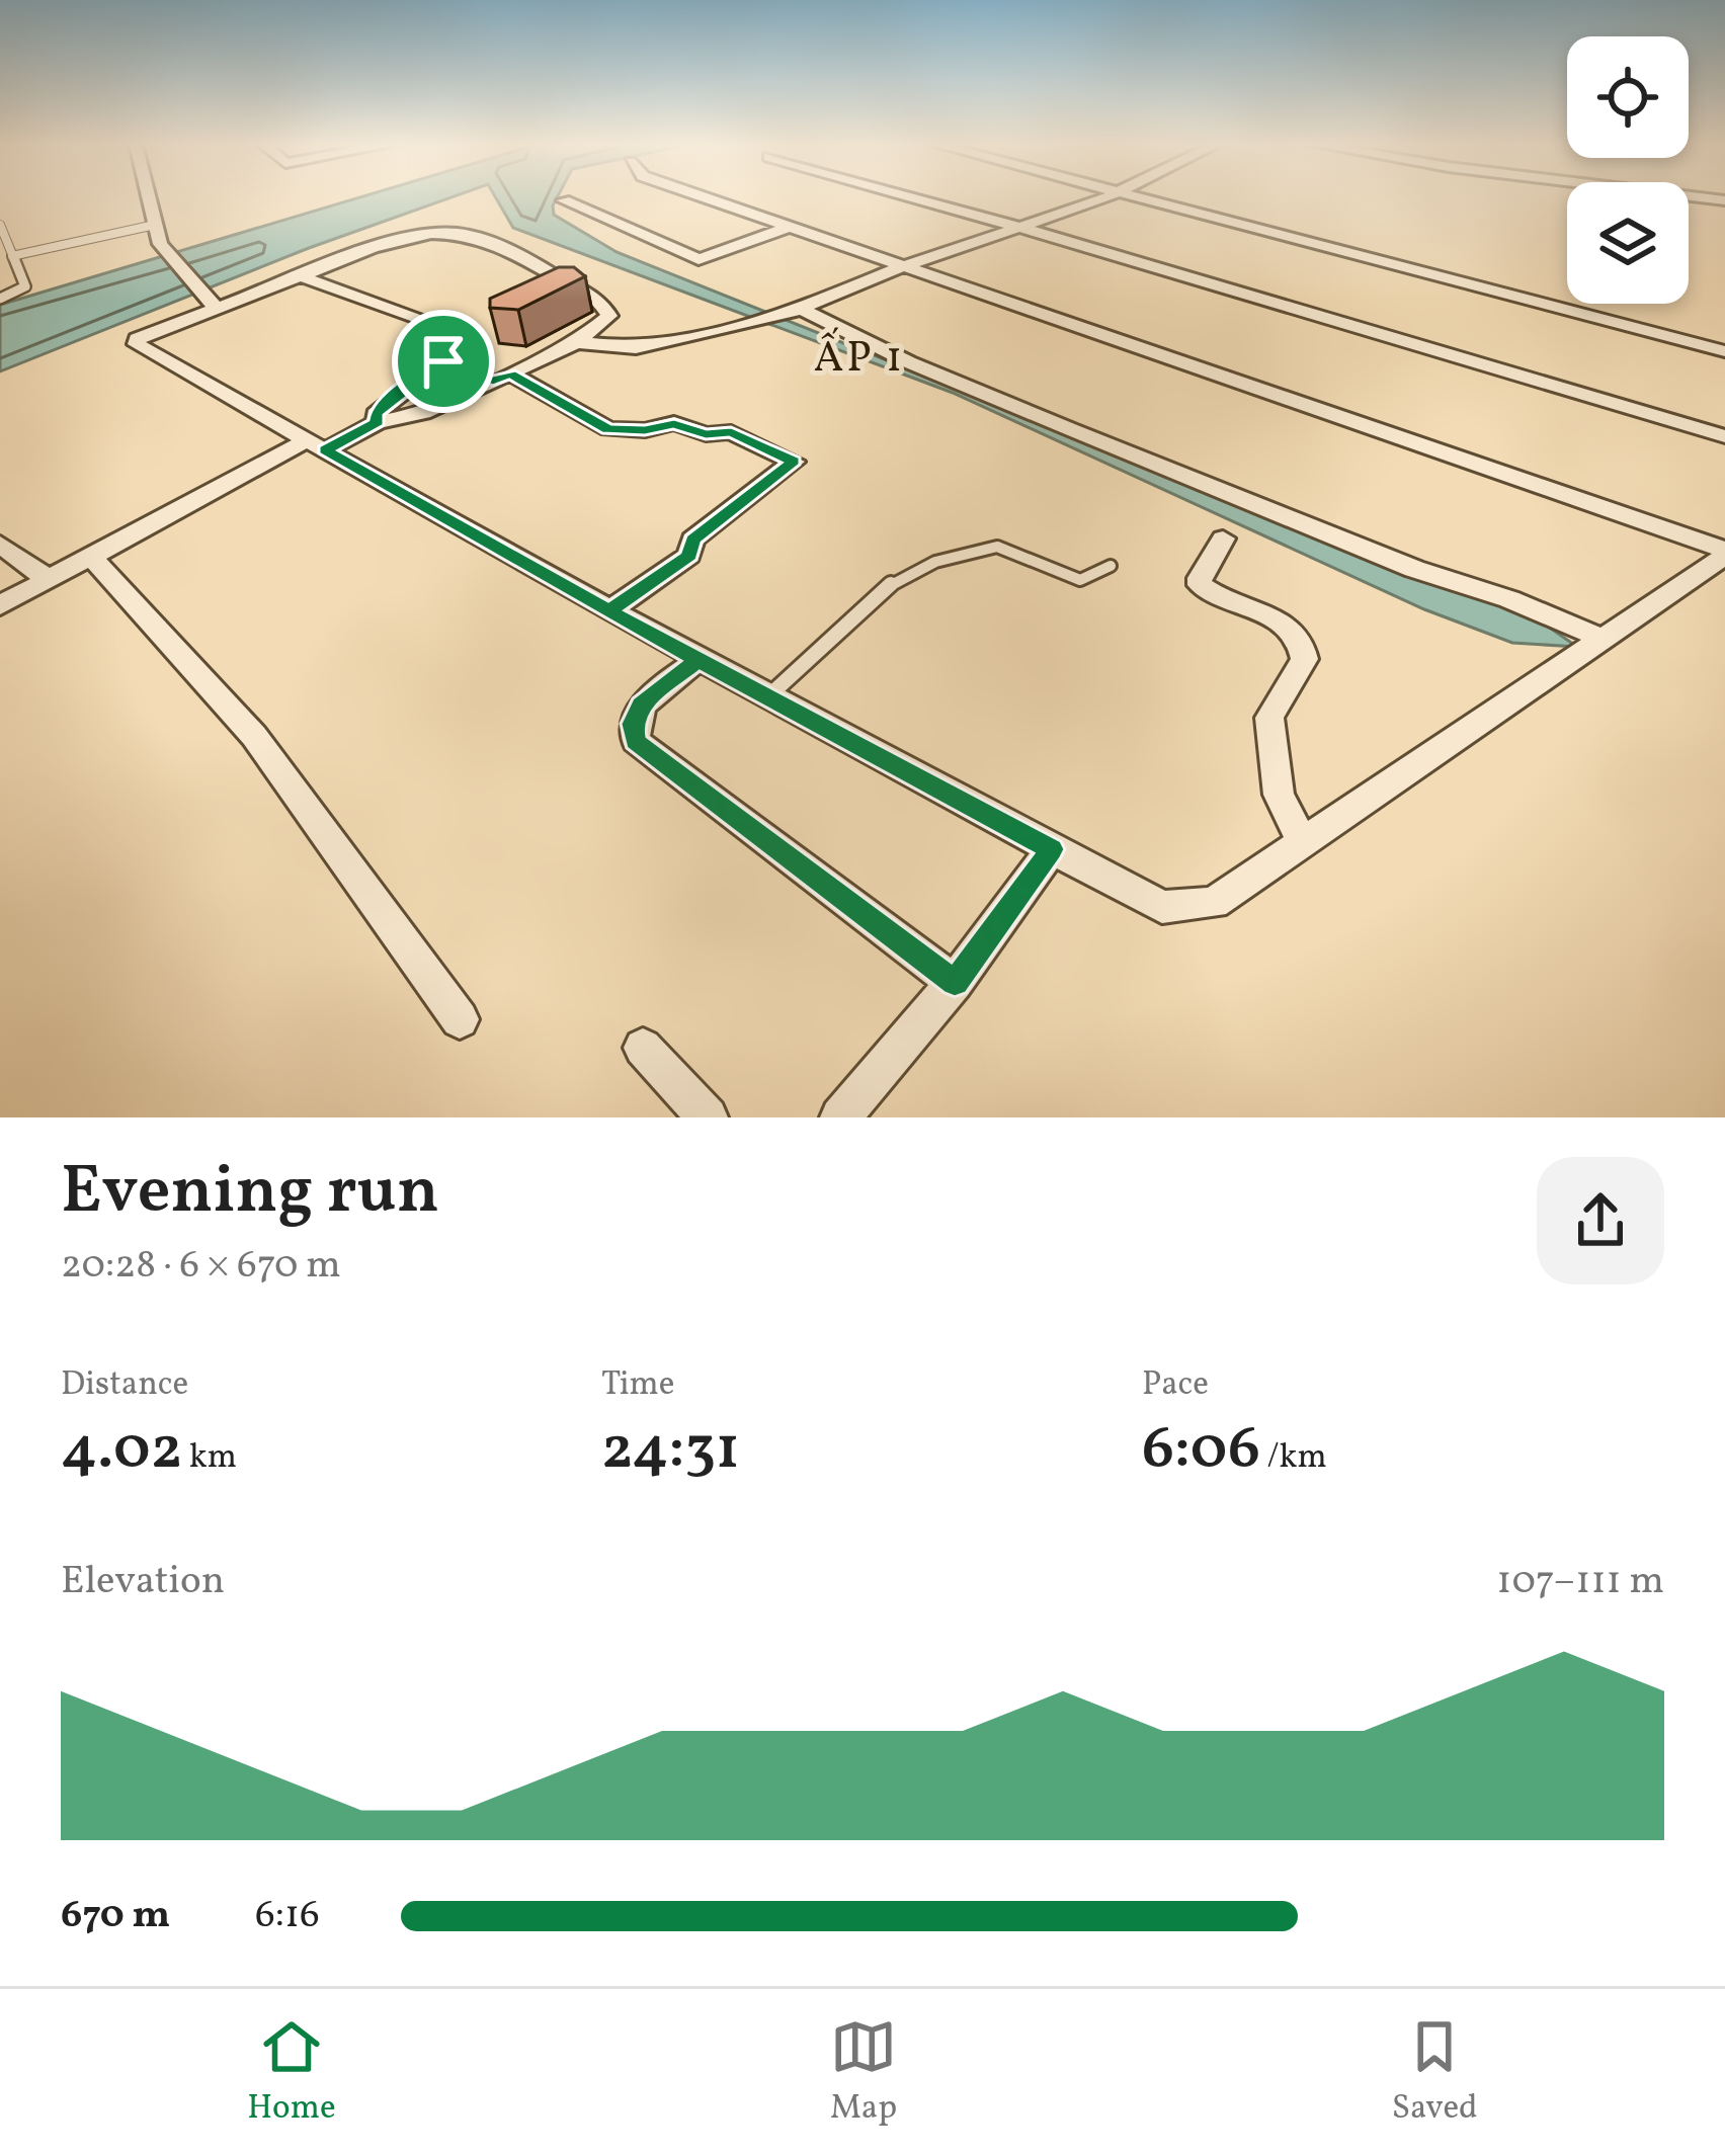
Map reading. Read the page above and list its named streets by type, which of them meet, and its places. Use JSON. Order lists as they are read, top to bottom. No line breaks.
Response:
{"districts":["ẤP 1"],"page":{"heading":["Evening run","20:28 · 6 × 670 m"],"stats":[["Distance","4.02 km"],["Time","24:31"],["Pace","6:06 /km"]],"chart":["Elevation","107–111 m"],"list":[{"name":"670 m","note":"6:16"}],"tabs":["Home","Map","Saved"]}}
